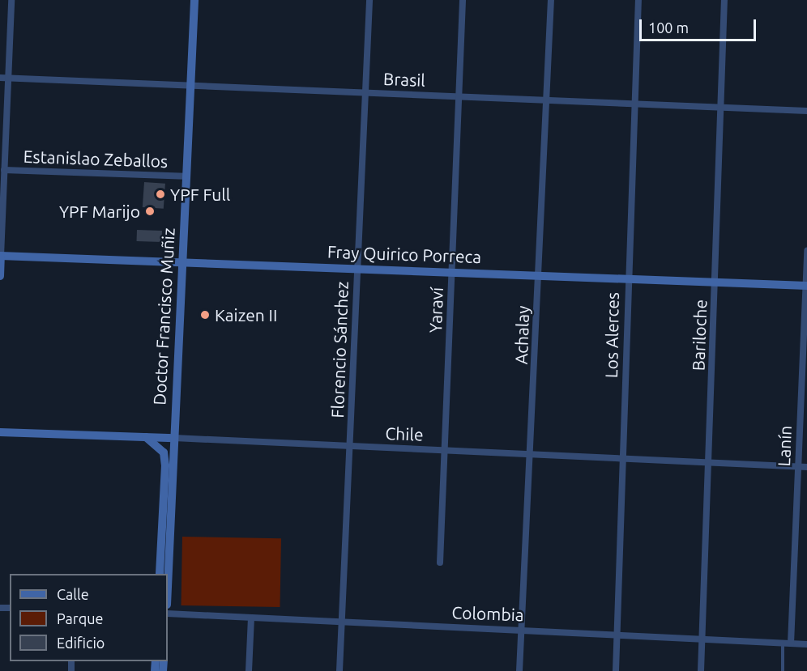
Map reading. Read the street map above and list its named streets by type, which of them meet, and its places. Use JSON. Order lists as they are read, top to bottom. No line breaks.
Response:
{"streets":{"main road":["Fray Quirico Porreca","Doctor Francisco Muñiz","Chile"],"street":["Brasil","Estanislao Zeballos","Yaraví","Achalay","Los Alerces","Bariloche","Florencio Sánchez","Lanín","Colombia"]},"crossings":[["Brasil","Yaraví"],["Brasil","Doctor Francisco Muñiz"],["Brasil","Achalay"],["Brasil","Los Alerces"],["Brasil","Bariloche"],["Brasil","Florencio Sánchez"],["Estanislao Zeballos","Doctor Francisco Muñiz"],["Fray Quirico Porreca","Yaraví"],["Fray Quirico Porreca","Doctor Francisco Muñiz"],["Fray Quirico Porreca","Achalay"],["Fray Quirico Porreca","Los Alerces"],["Fray Quirico Porreca","Bariloche"],["Fray Quirico Porreca","Florencio Sánchez"],["Fray Quirico Porreca","Lanín"],["Yaraví","Chile"],["Doctor Francisco Muñiz","Chile"],["Achalay","Chile"],["Achalay","Colombia"],["Los Alerces","Chile"],["Los Alerces","Colombia"],["Bariloche","Chile"],["Bariloche","Colombia"],["Florencio Sánchez","Chile"],["Florencio Sánchez","Colombia"],["Chile","Lanín"],["Lanín","Colombia"]],"places":["YPF Full","YPF Marijo","Kaizen II"],"legend":["Calle","Parque","Edificio"],"scale_bar":"100 m"}
